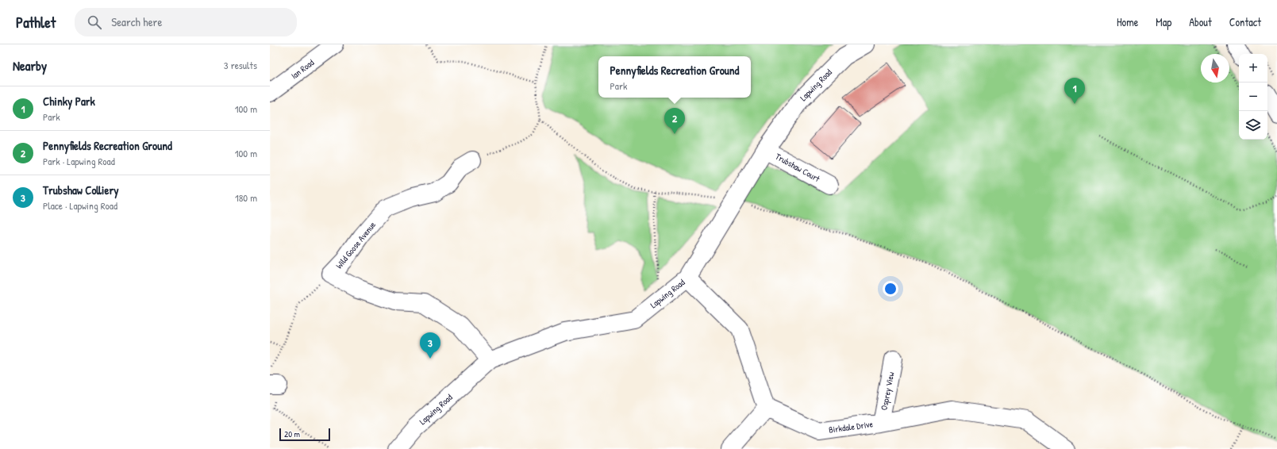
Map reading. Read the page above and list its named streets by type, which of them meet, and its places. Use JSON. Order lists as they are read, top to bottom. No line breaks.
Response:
{"streets":{"street":["Ian Road","Lapwing Road","Trubshaw Court","Wild Goose Avenue","Osprey View","Birkdale Drive"]},"crossings":[["Lapwing Road","Trubshaw Court"],["Lapwing Road","Wild Goose Avenue"],["Osprey View","Birkdale Drive"]],"scale_bar":"20 m","north":"bottom","page":{"header":"Pathlet","search":"Search here","nav":["Home","Map","About","Contact"],"heading":["Nearby","3 results"],"map_buttons":["+","−"],"popup":["Pennyfields Recreation Ground","Park"],"pins":["1","2","3"],"list":[{"mark":"1","name":"Chinky Park","note":"Park","value":"100 m"},{"mark":"2","name":"Pennyfields Recreation Ground","note":"Park · Lapwing Road","value":"100 m"},{"mark":"3","name":"Trubshaw Colliery","note":"Place · Lapwing Road","value":"180 m"}],"scale":"20 m"}}
